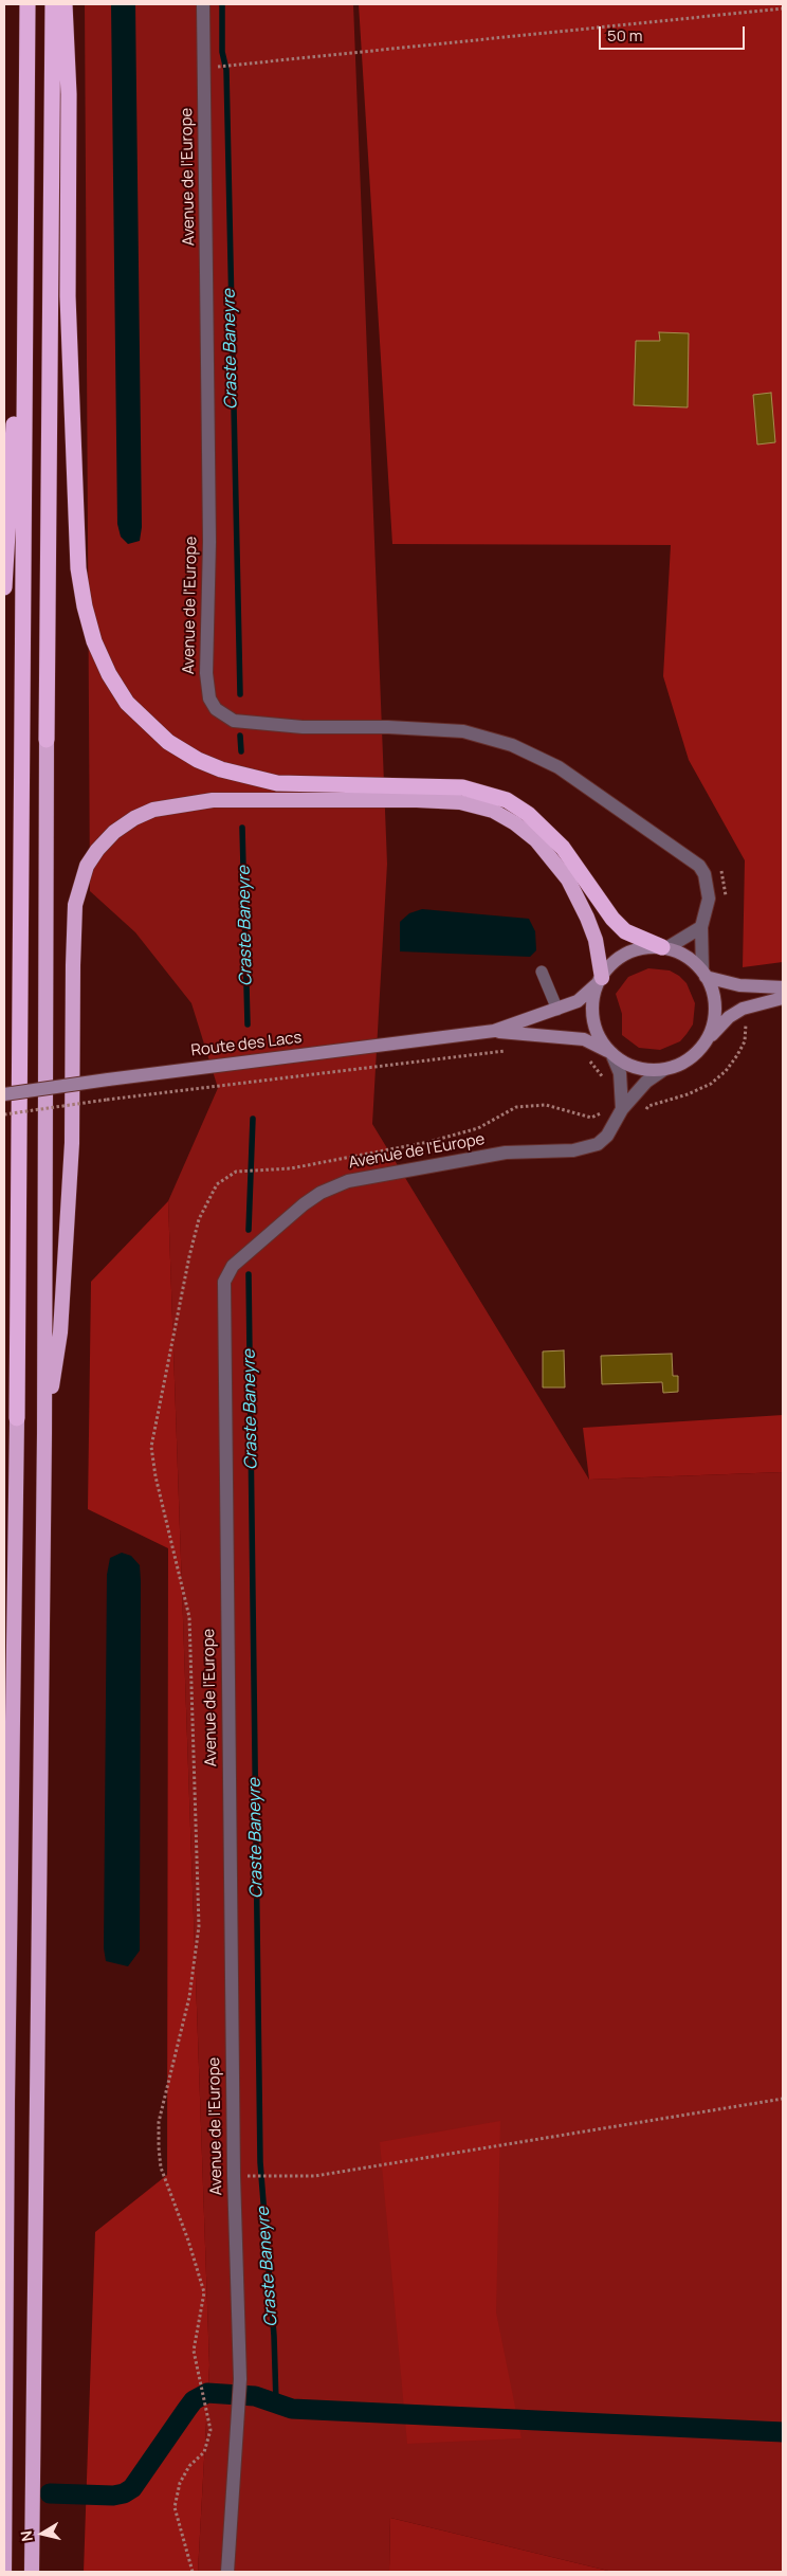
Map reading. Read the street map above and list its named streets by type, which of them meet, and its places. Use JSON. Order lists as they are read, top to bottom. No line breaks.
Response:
{"streets":{"main road":["Route des Lacs"],"street":["Avenue de l'Europe"]},"crossings":[["Avenue de l'Europe","Route des Lacs"]],"water":["Craste Baneyre"],"scale_bar":"50 m","north":"left"}
